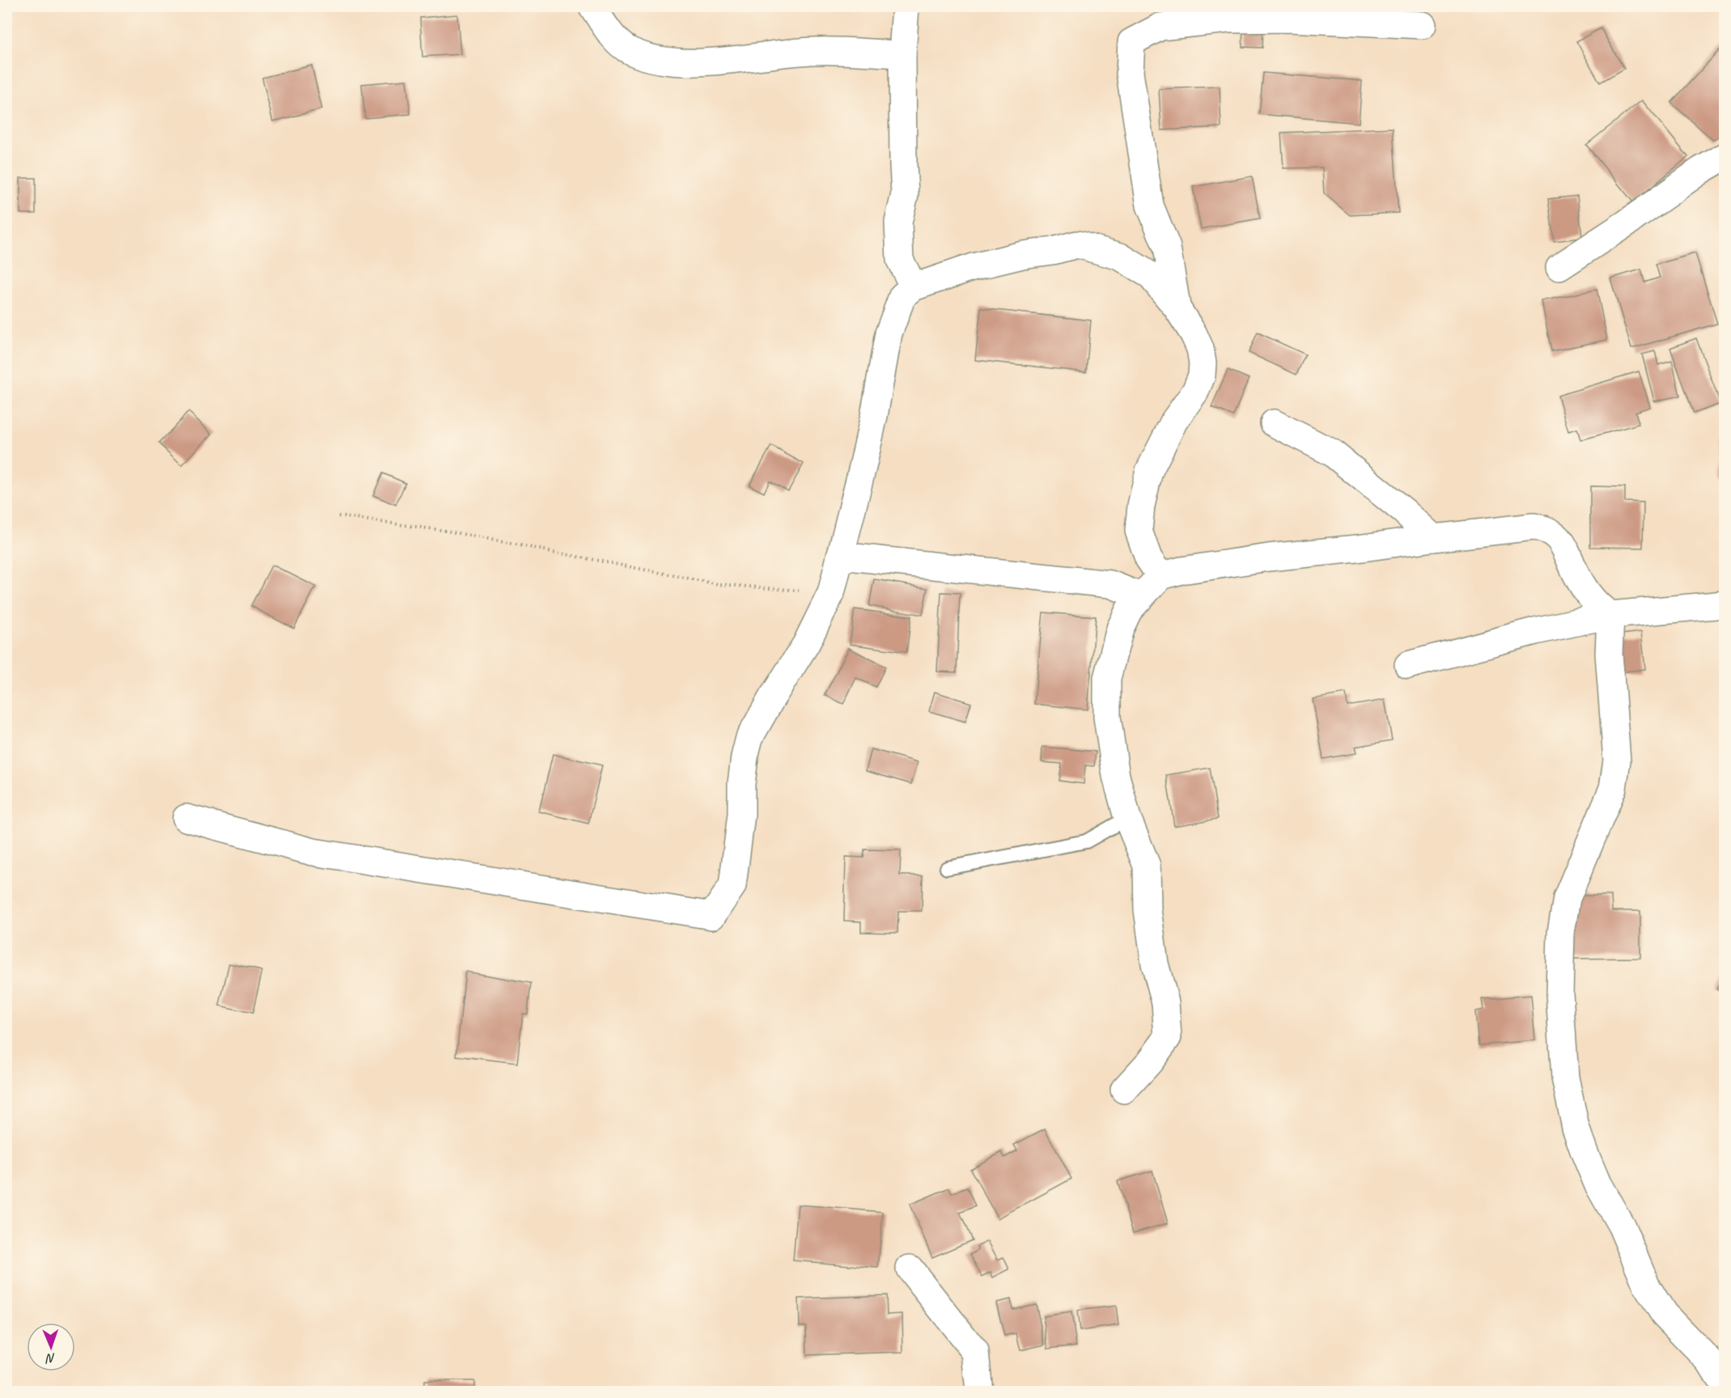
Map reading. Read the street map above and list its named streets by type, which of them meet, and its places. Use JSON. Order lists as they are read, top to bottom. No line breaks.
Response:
{"north":"bottom"}
